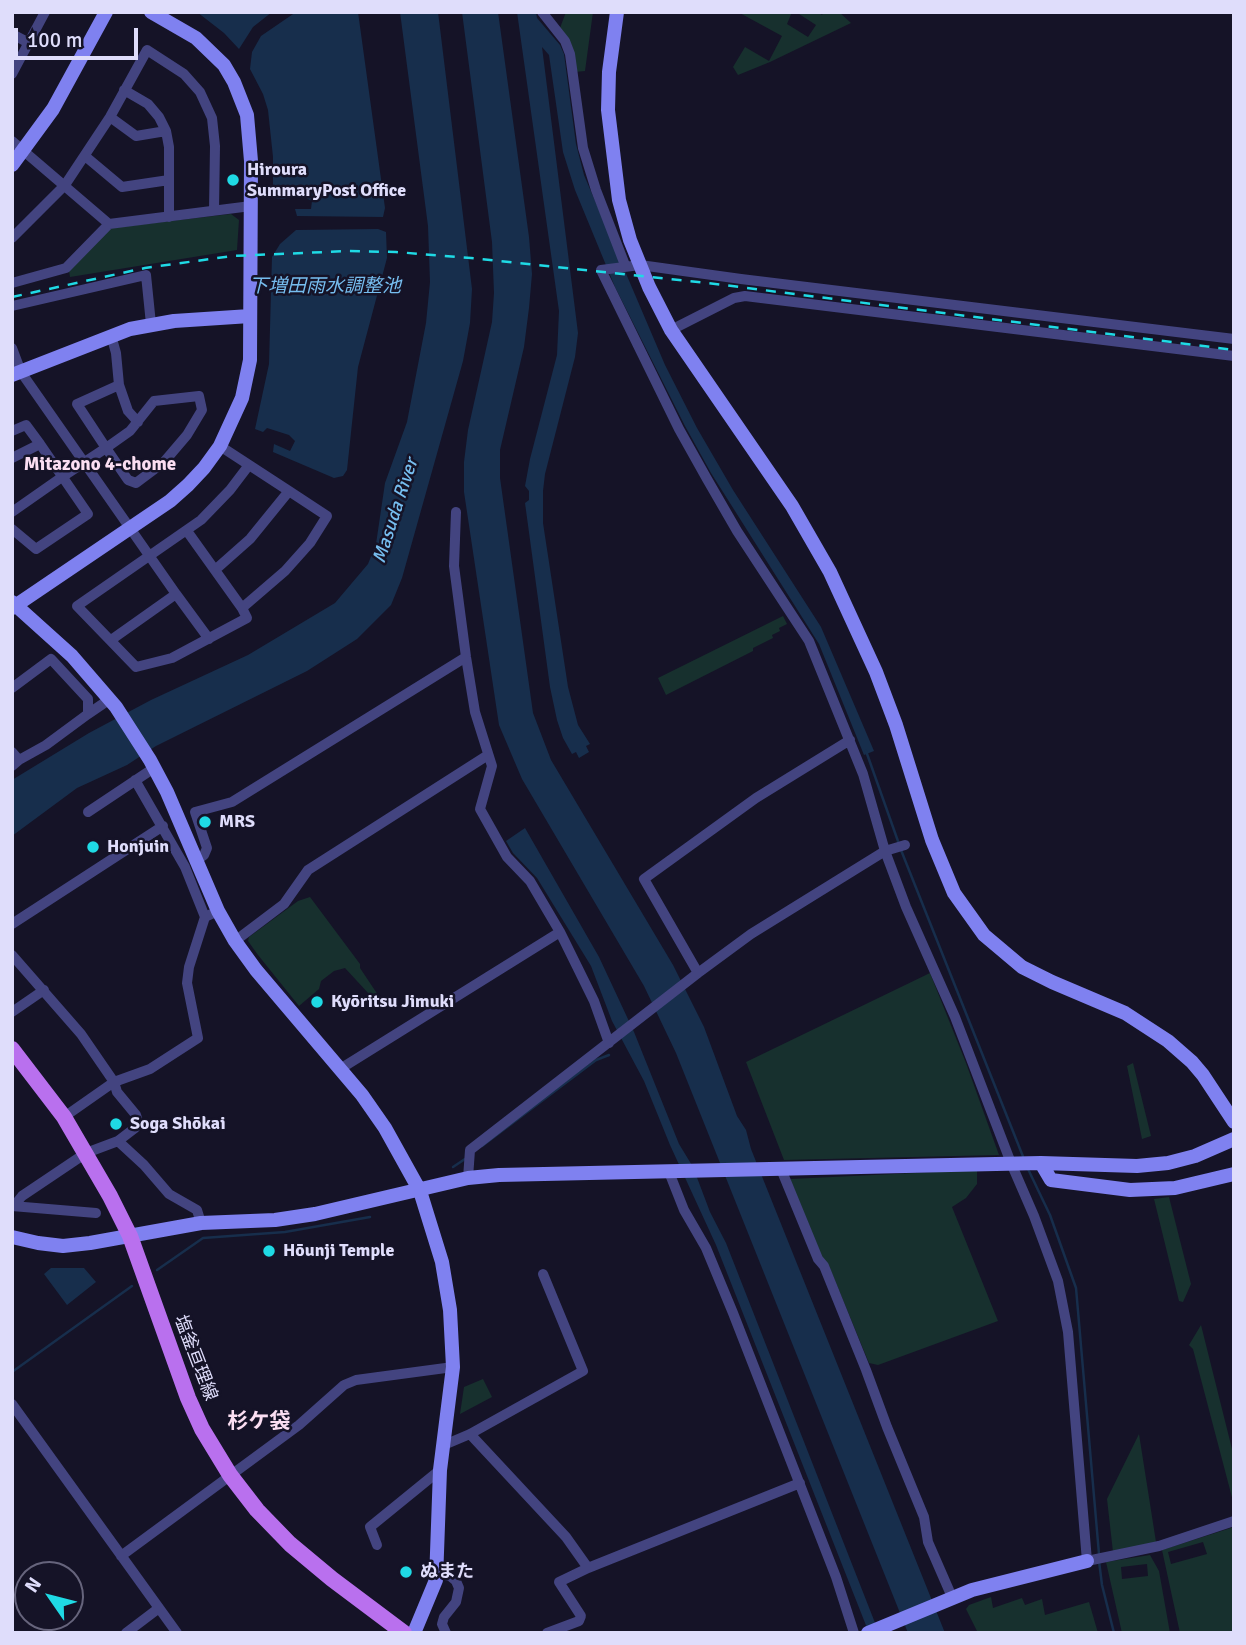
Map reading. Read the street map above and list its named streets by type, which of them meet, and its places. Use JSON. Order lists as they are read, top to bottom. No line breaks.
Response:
{"streets":{"main road":["塩釜亘理線"]},"districts":["Mitazono 4-chome","杉ケ袋"],"water":["下増田雨水調整池","Masuda River"],"places":["Hiroura SummaryPost Office","MRS","Honjuin","Kyōritsu Jimuki","Soga Shōkai","Hōunji Temple","ぬまた"],"scale_bar":"100 m","north":"top left"}
